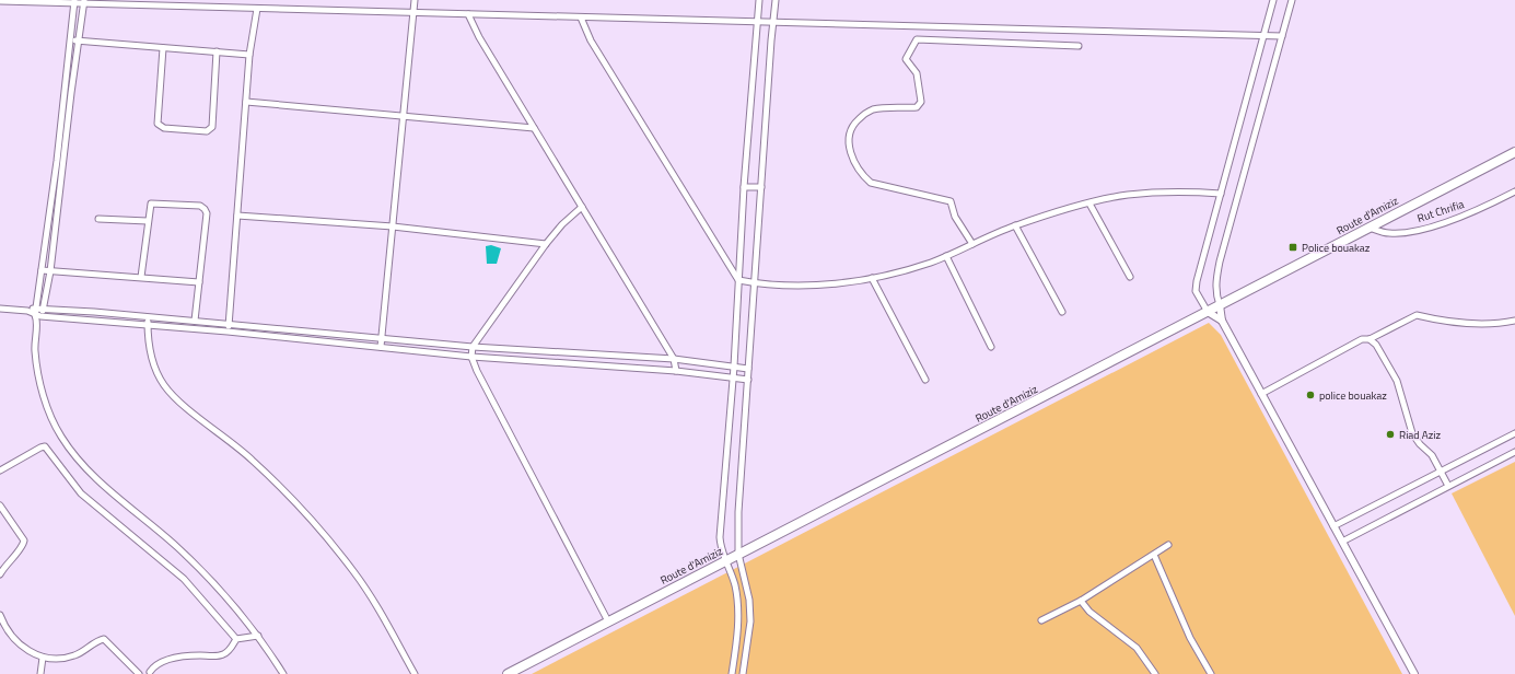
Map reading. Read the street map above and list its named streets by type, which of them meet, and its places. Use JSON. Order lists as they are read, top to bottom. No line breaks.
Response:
{"streets":{"main road":["Route d'Amiziz"],"street":["Rut Chrifia"]},"crossings":[["Rut Chrifia","Route d'Amiziz"]],"places":{"transit":["Police bouakaz"],"other":["police bouakaz","Riad Aziz"]}}
